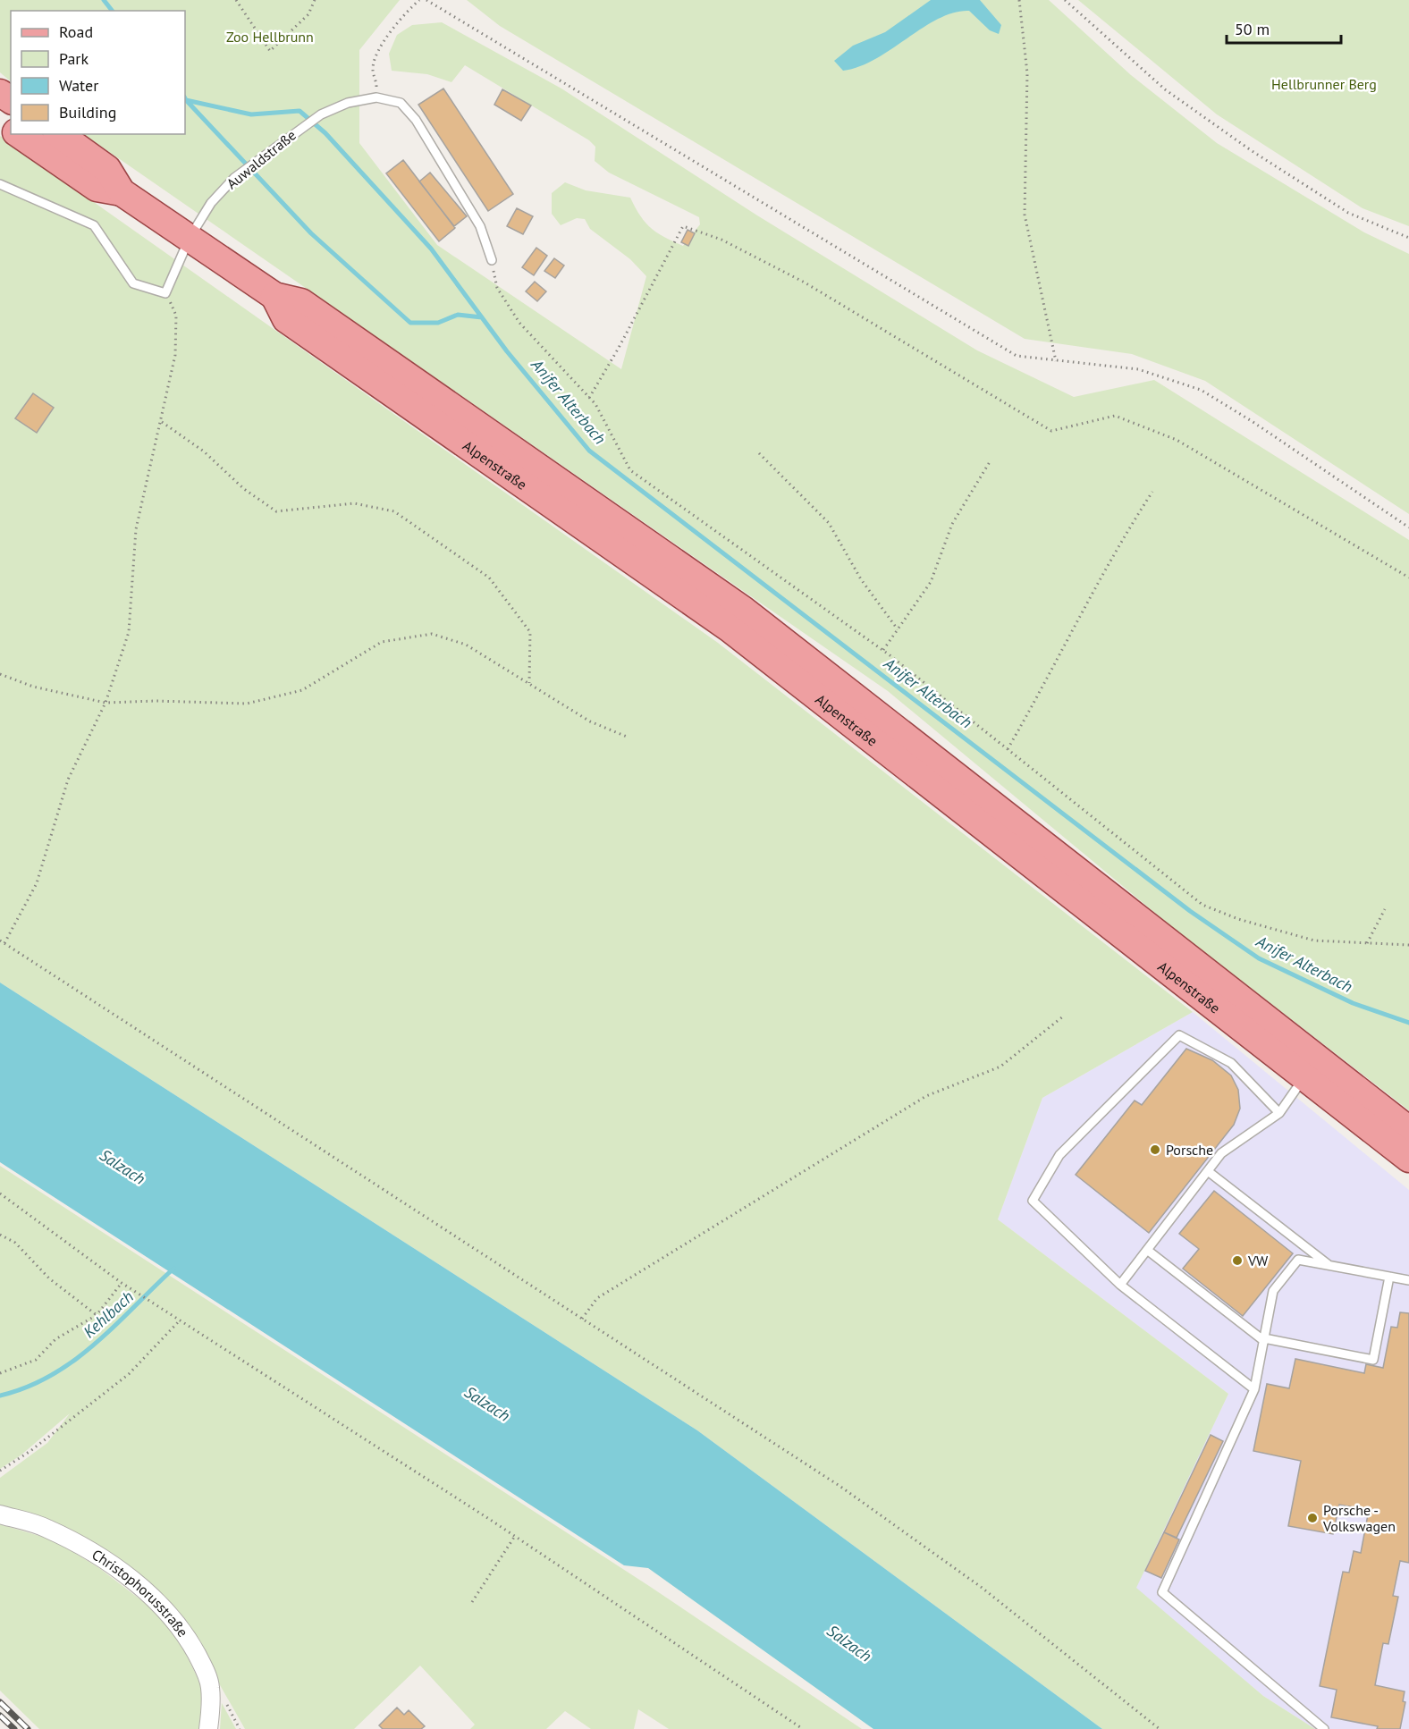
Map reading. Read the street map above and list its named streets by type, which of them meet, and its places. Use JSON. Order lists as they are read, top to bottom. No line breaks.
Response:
{"streets":{"main road":["Alpenstraße"],"street":["Christophorusstraße"],"lane":["Auwaldstraße"]},"crossings":[["Auwaldstraße","Alpenstraße"]],"water":["Anifer Alterbach","Salzach","Kehlbach"],"parks":["Zoo Hellbrunn","Hellbrunner Berg"],"places":["Porsche","VW","Porsche - Volkswagen"],"legend":["Road","Park","Water","Building"],"scale_bar":"50 m"}
